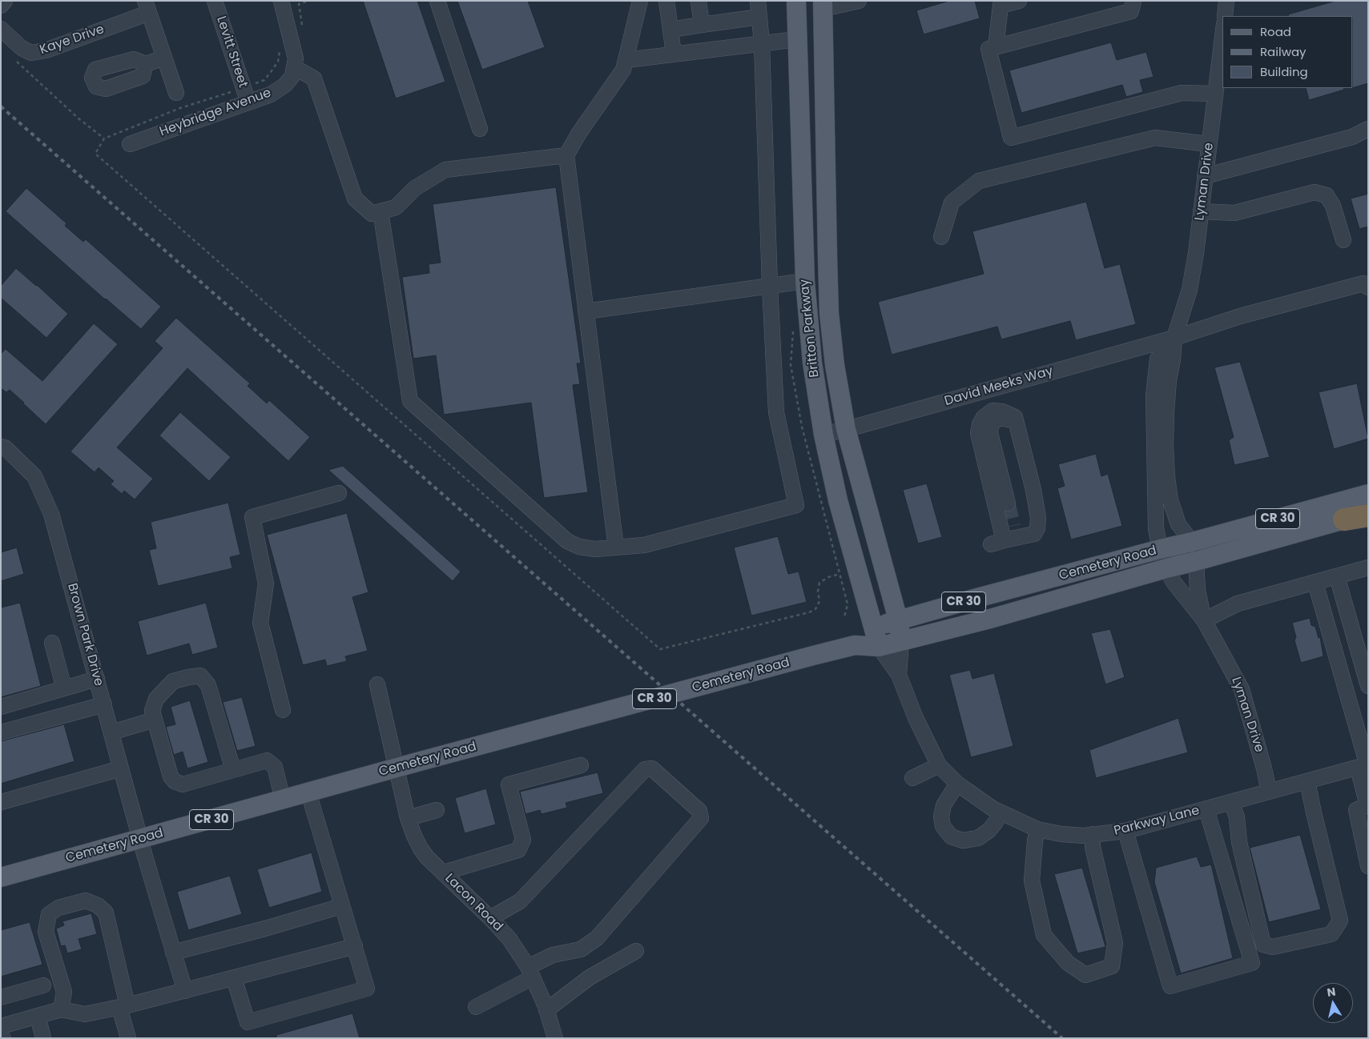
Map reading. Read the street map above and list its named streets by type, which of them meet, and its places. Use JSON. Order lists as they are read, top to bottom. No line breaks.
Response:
{"streets":{"main road":["Britton Parkway","CR 30","Cemetery Road"],"street":["Kaye Drive","Levitt Street","Heybridge Avenue","Lyman Drive","David Meeks Way","Brown Park Drive","Parkway Lane","Lacon Road"]},"crossings":[["Levitt Street","Heybridge Avenue"],["Lyman Drive","David Meeks Way"],["Lyman Drive","Cemetery Road"],["Lyman Drive","Parkway Lane"],["Britton Parkway","David Meeks Way"],["Britton Parkway","Cemetery Road"],["Britton Parkway","Parkway Lane"],["Cemetery Road","Brown Park Drive"],["Cemetery Road","Parkway Lane"],["Cemetery Road","Lacon Road"]],"legend":["Road","Railway","Building"],"north":"top"}
